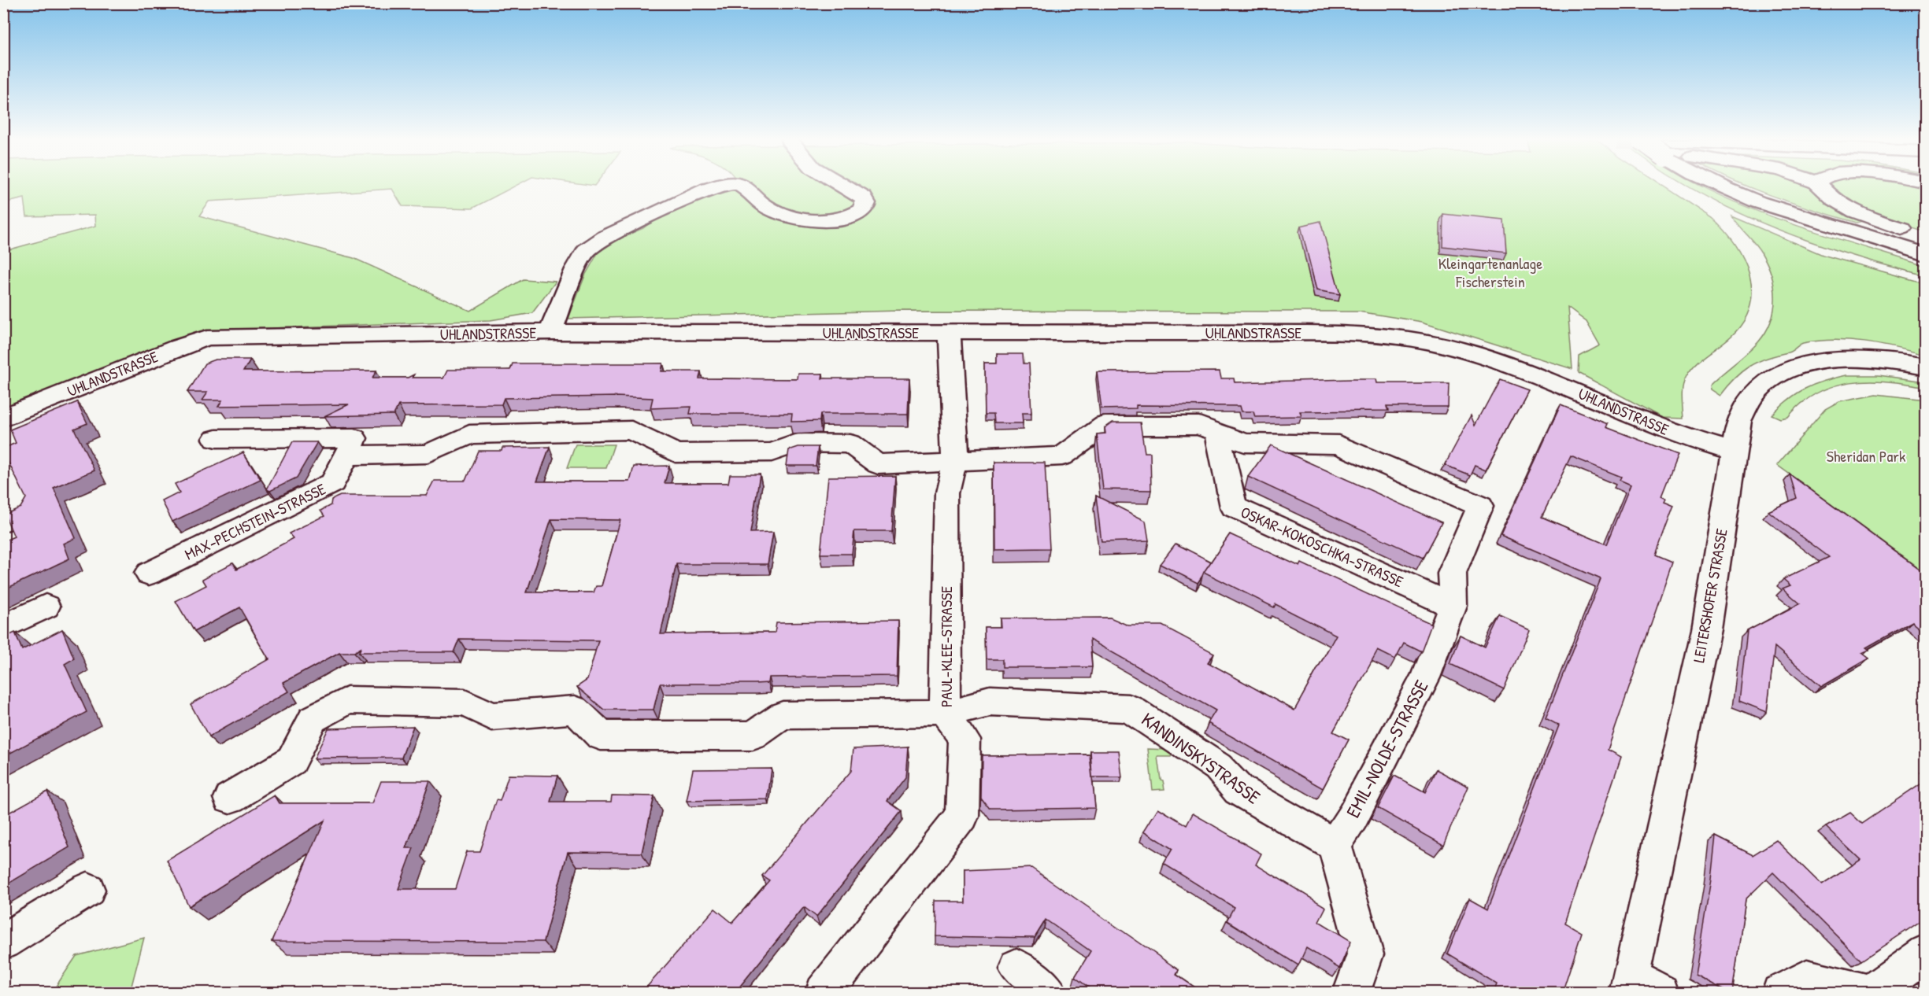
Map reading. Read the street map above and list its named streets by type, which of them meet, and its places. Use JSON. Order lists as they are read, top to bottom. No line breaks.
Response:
{"streets":{"main road":["UHLANDSTRASSE","MAX-PECHSTEIN-STRASSE","OSKAR-KOKOSCHKA-STRASSE","LEITERSHOFER STRASSE","PAUL-KLEE-STRASSE","EMIL-NOLDE-STRASSE","KANDINSKYSTRASSE"]},"crossings":[["UHLANDSTRASSE","LEITERSHOFER STRASSE"],["UHLANDSTRASSE","PAUL-KLEE-STRASSE"],["OSKAR-KOKOSCHKA-STRASSE","EMIL-NOLDE-STRASSE"],["PAUL-KLEE-STRASSE","KANDINSKYSTRASSE"],["EMIL-NOLDE-STRASSE","KANDINSKYSTRASSE"]],"parks":["Kleingartenanlage Fischerstein","Sheridan Park"]}
